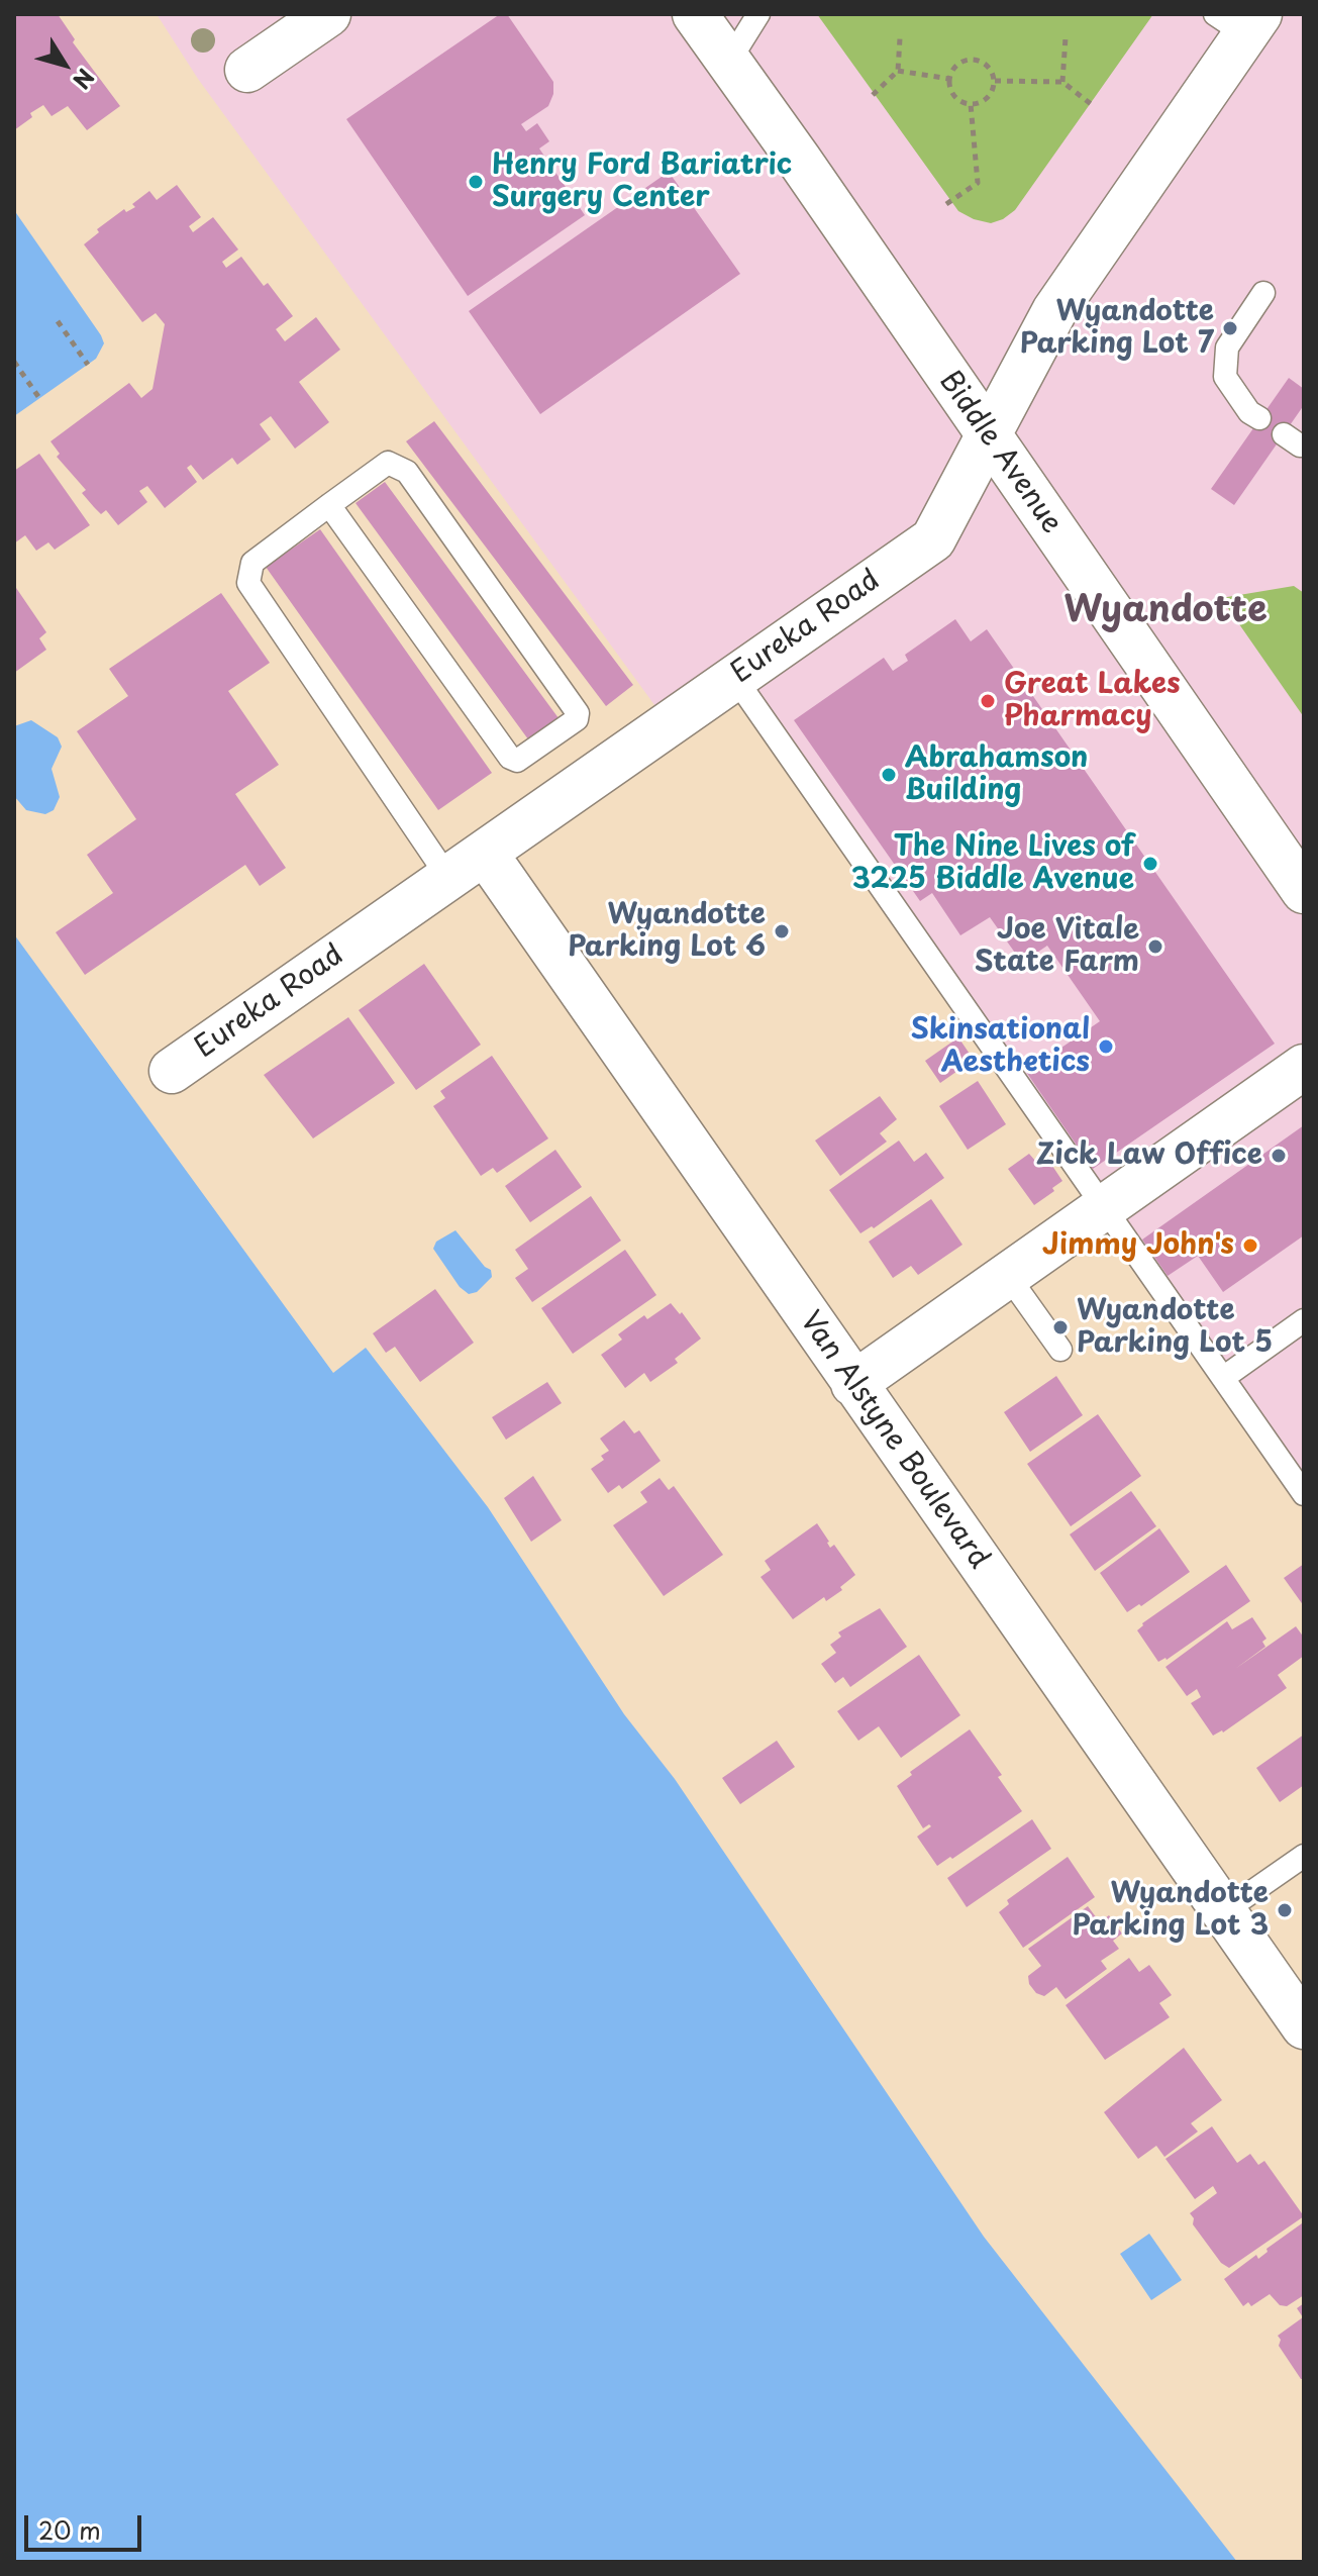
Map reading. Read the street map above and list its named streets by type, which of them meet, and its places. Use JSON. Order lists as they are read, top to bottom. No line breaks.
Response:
{"streets":{"street":["Biddle Avenue","Eureka Road","Van Alstyne Boulevard"]},"crossings":[["Biddle Avenue","Eureka Road"],["Eureka Road","Van Alstyne Boulevard"]],"districts":["Wyandotte"],"places":["Henry Ford Bariatric Surgery Center","Wyandotte Parking Lot 7","Great Lakes Pharmacy","Abrahamson Building","The Nine Lives of 3225 Biddle Avenue","Wyandotte Parking Lot 6","Joe Vitale State Farm","Skinsational Aesthetics","Zick Law Office","Jimmy John's","Wyandotte Parking Lot 5","Wyandotte Parking Lot 3"],"scale_bar":"20 m","north":"bottom right"}
